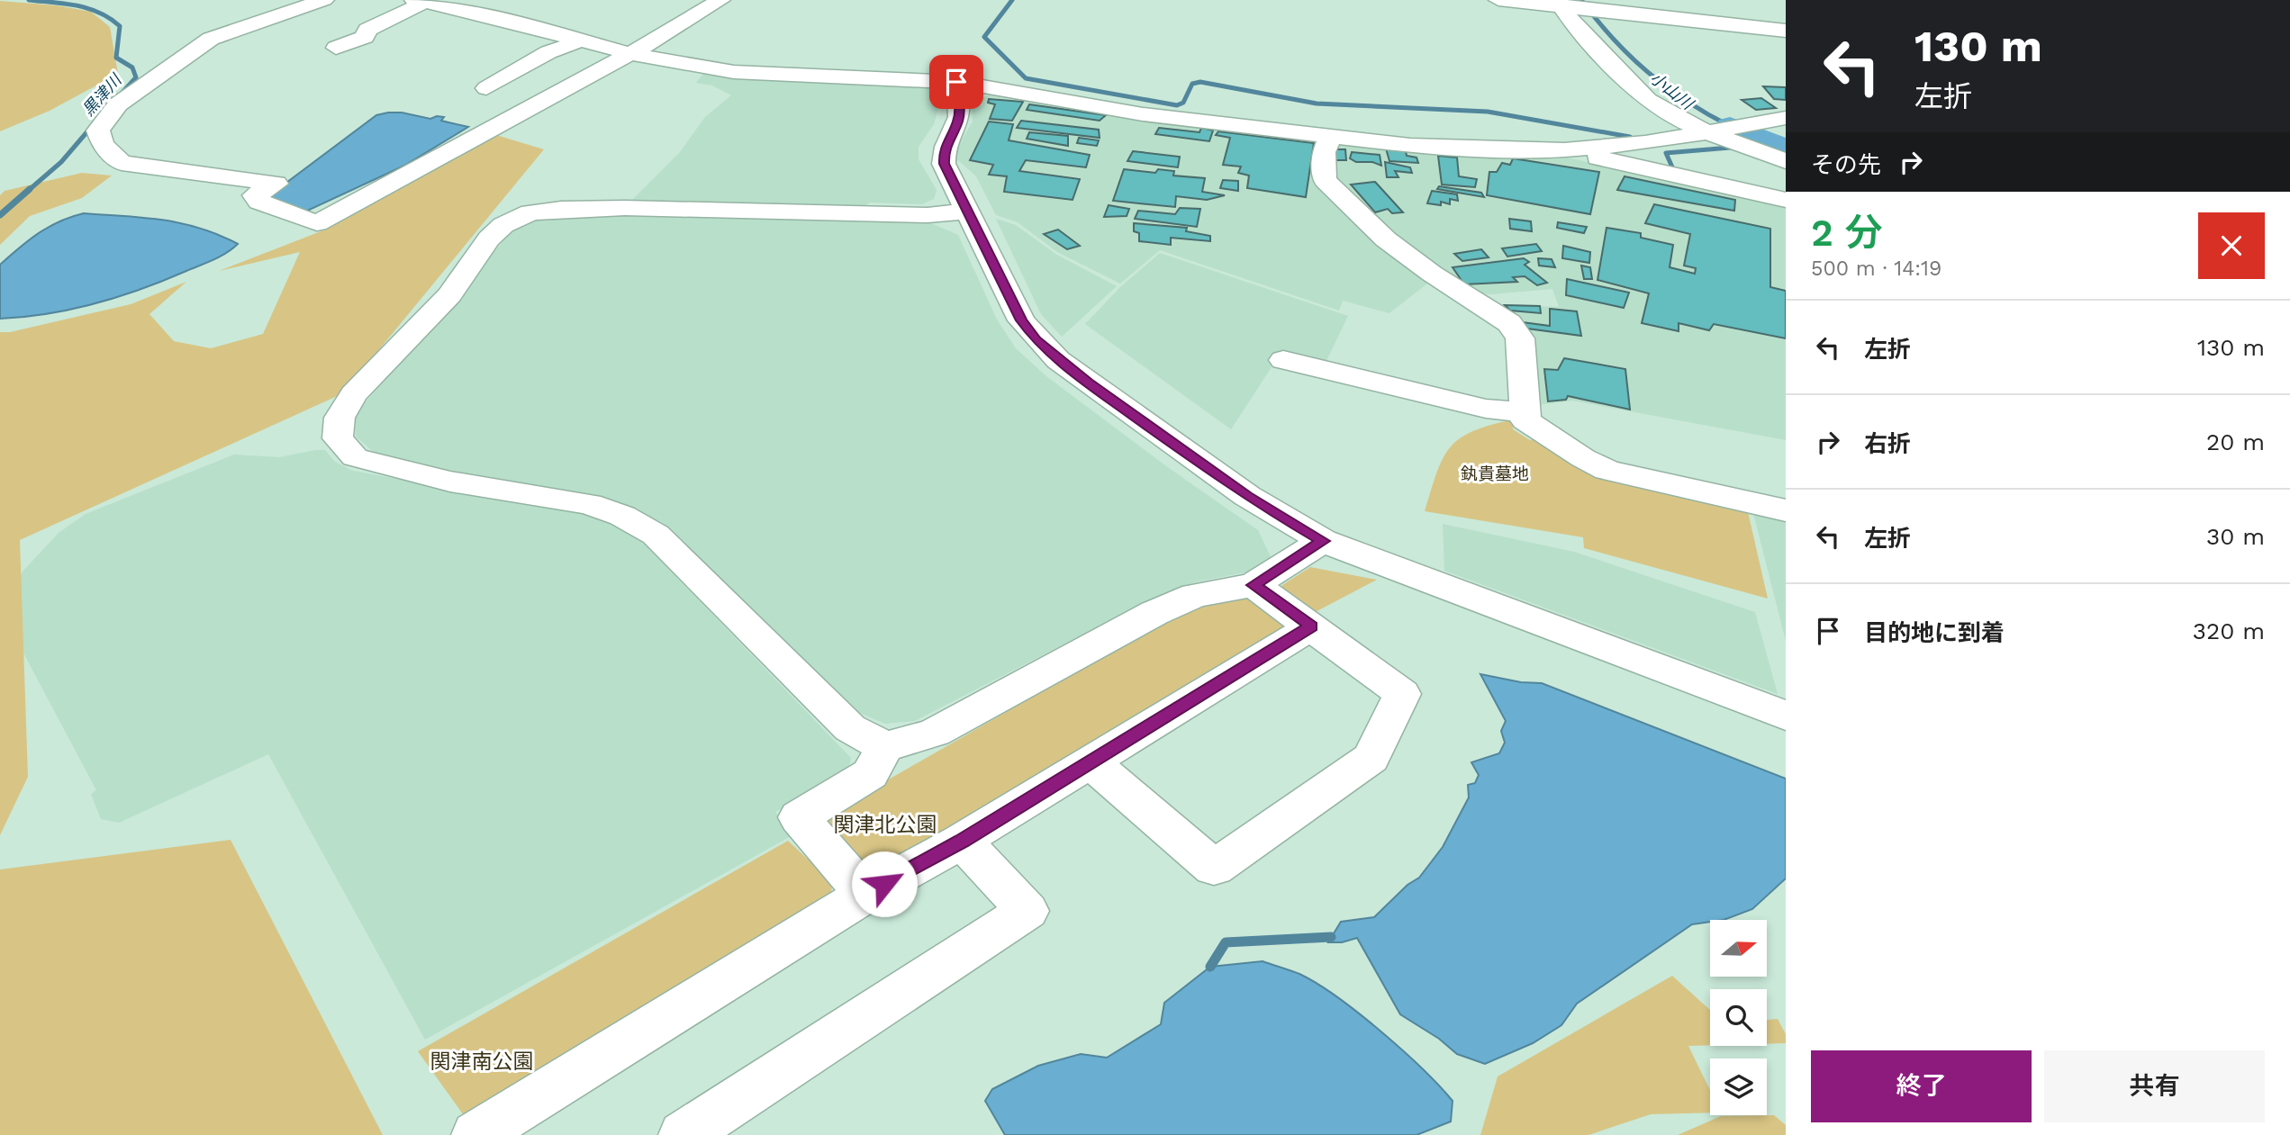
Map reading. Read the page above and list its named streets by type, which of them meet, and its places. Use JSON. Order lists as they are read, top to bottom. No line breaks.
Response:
{"water":["小山川","黒津川"],"parks":["釻貴墓地","関津北公園","関津南公園"],"north":"right","page":{"turn":["130 m","左折"],"then":"その先","heading":["2 分","500 m · 14:19"],"list":[{"name":"左折","value":"130 m"},{"name":"右折","value":"20 m"},{"name":"左折","value":"30 m"},{"name":"目的地に到着","value":"320 m"}],"buttons":["終了","共有"]}}
